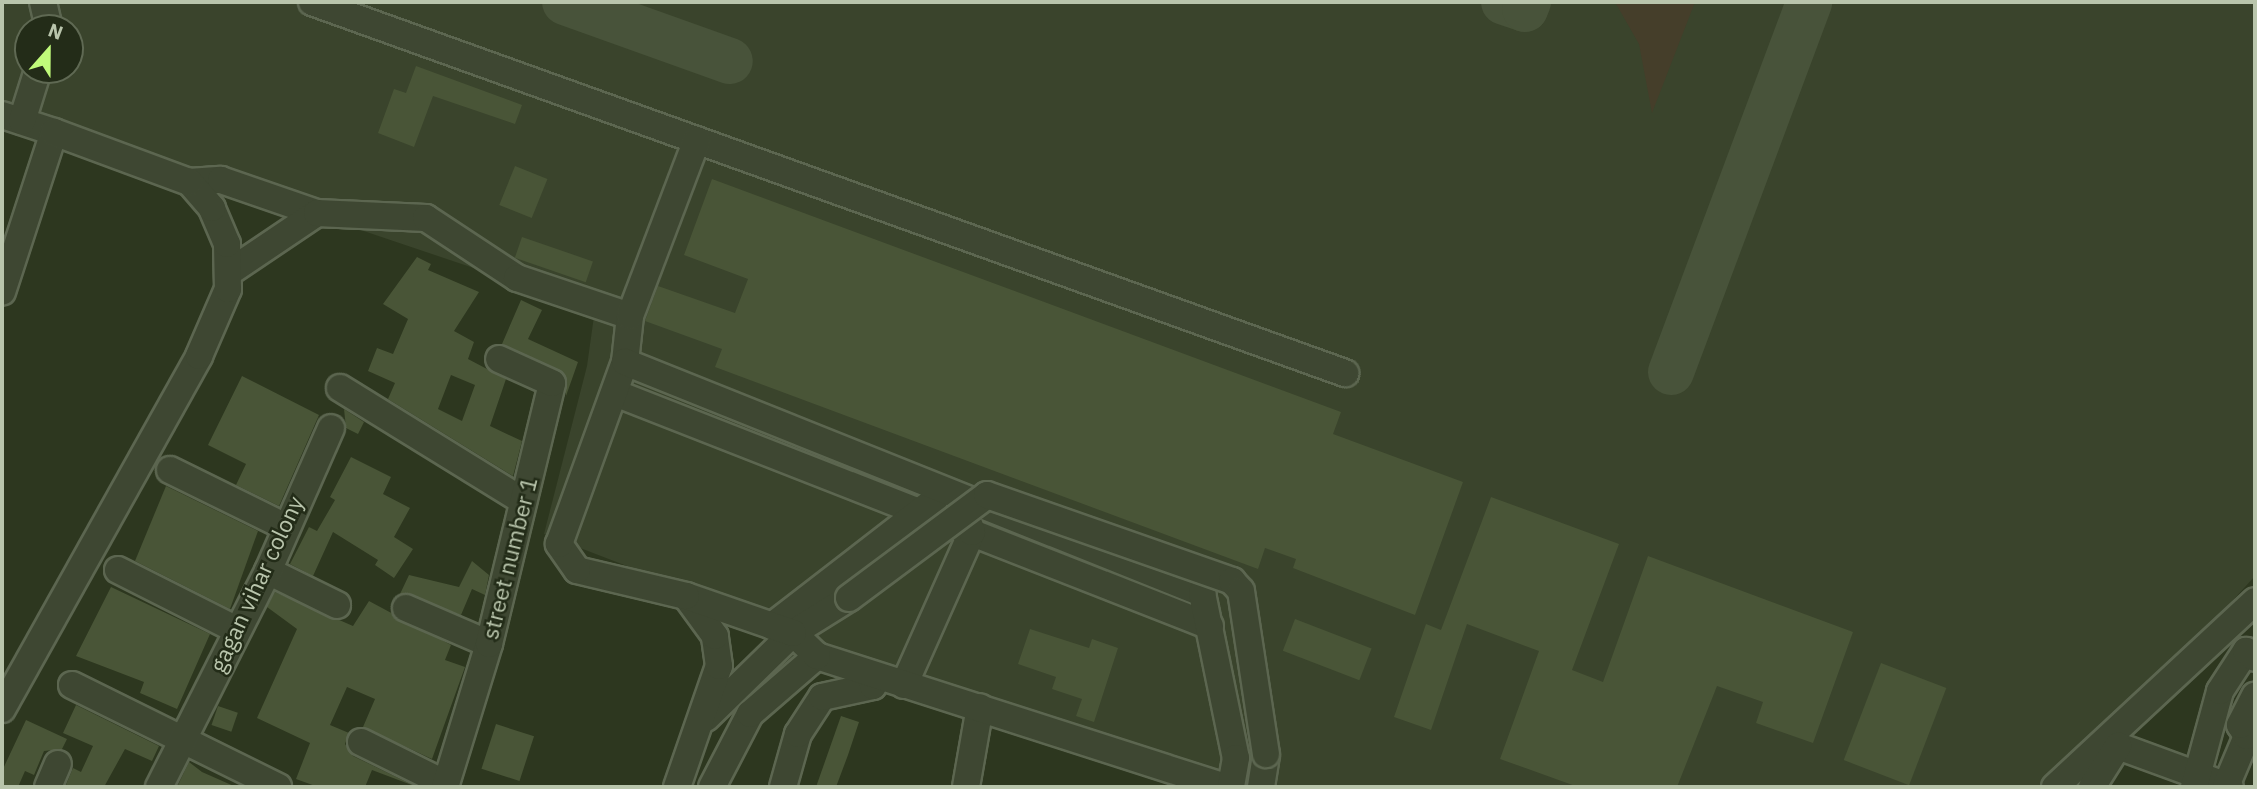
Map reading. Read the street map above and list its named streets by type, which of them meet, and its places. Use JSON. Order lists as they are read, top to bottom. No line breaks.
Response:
{"streets":{"street":["street number 1","gagan vihar colony"]},"north":"top"}
